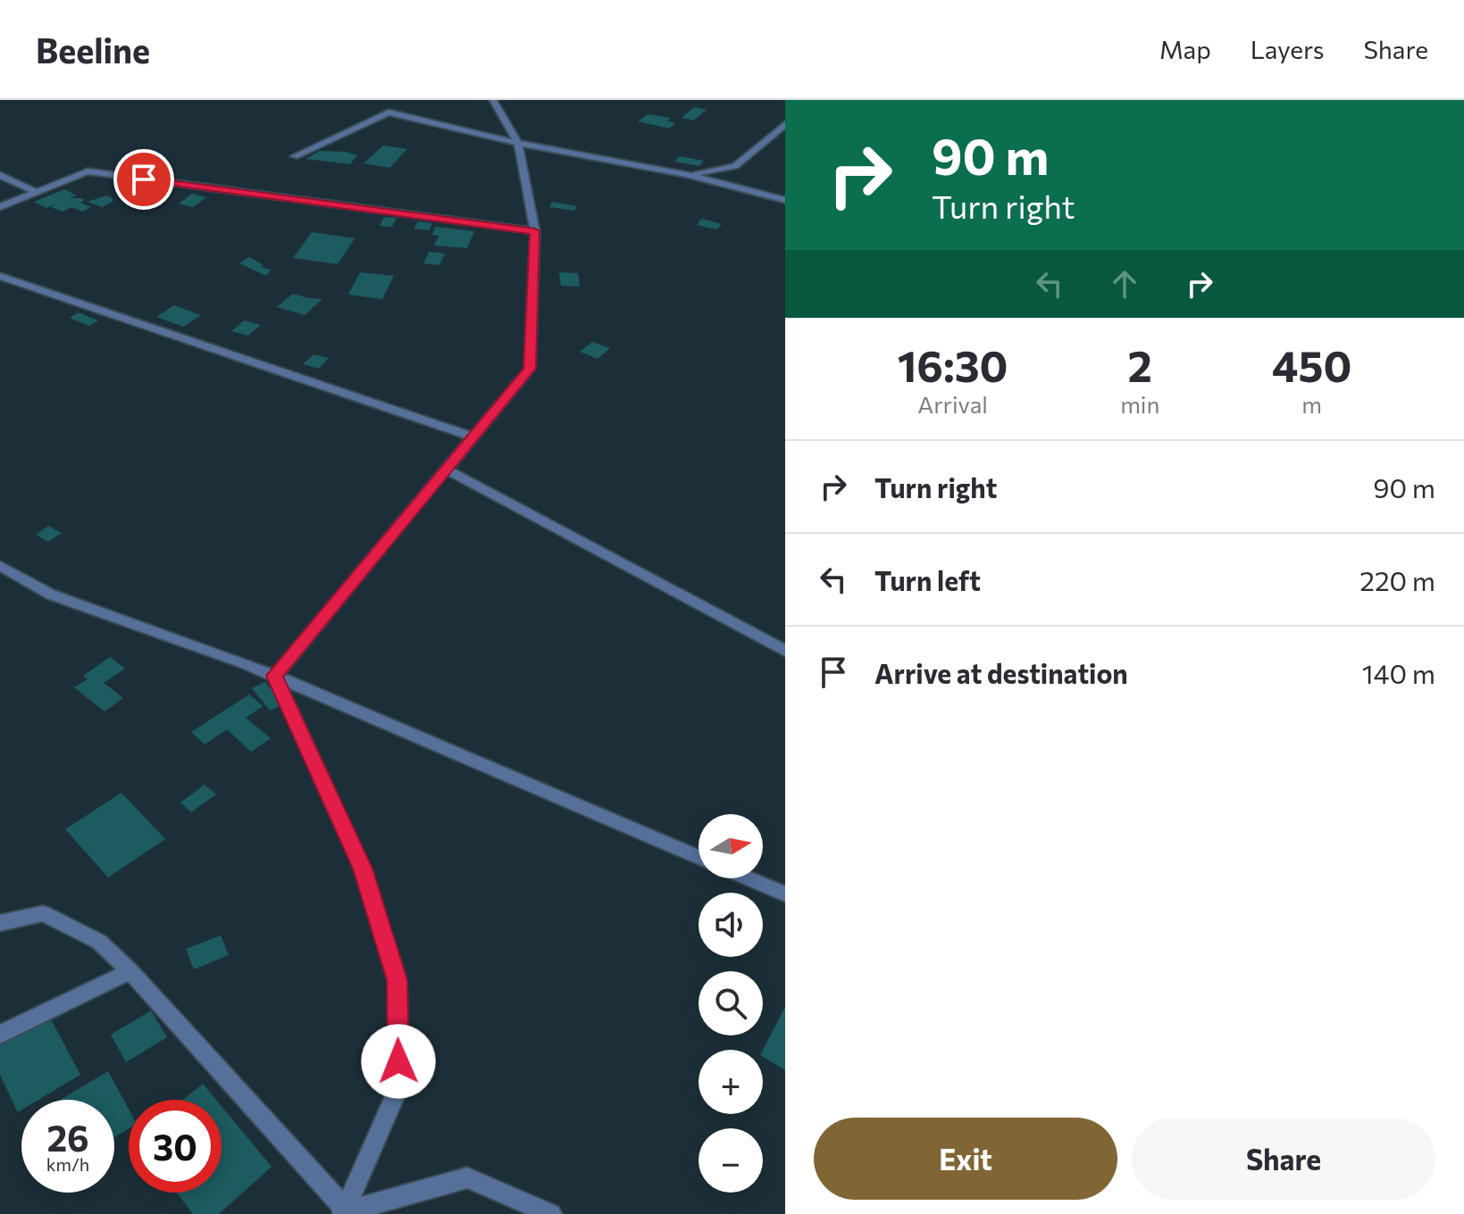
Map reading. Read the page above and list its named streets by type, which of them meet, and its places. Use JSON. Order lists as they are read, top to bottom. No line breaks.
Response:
{"north":"right","page":{"header":"Beeline","nav":["Map","Layers","Share"],"turn":["90 m","Turn right"],"eta":["16:30","Arrival","2","min","450","m"],"list":[{"name":"Turn right","value":"90 m"},{"name":"Turn left","value":"220 m"},{"name":"Arrive at destination","value":"140 m"}],"map_buttons":["+","−"],"speed":"26 km/h","limit":"30","buttons":["Exit","Share"]}}
